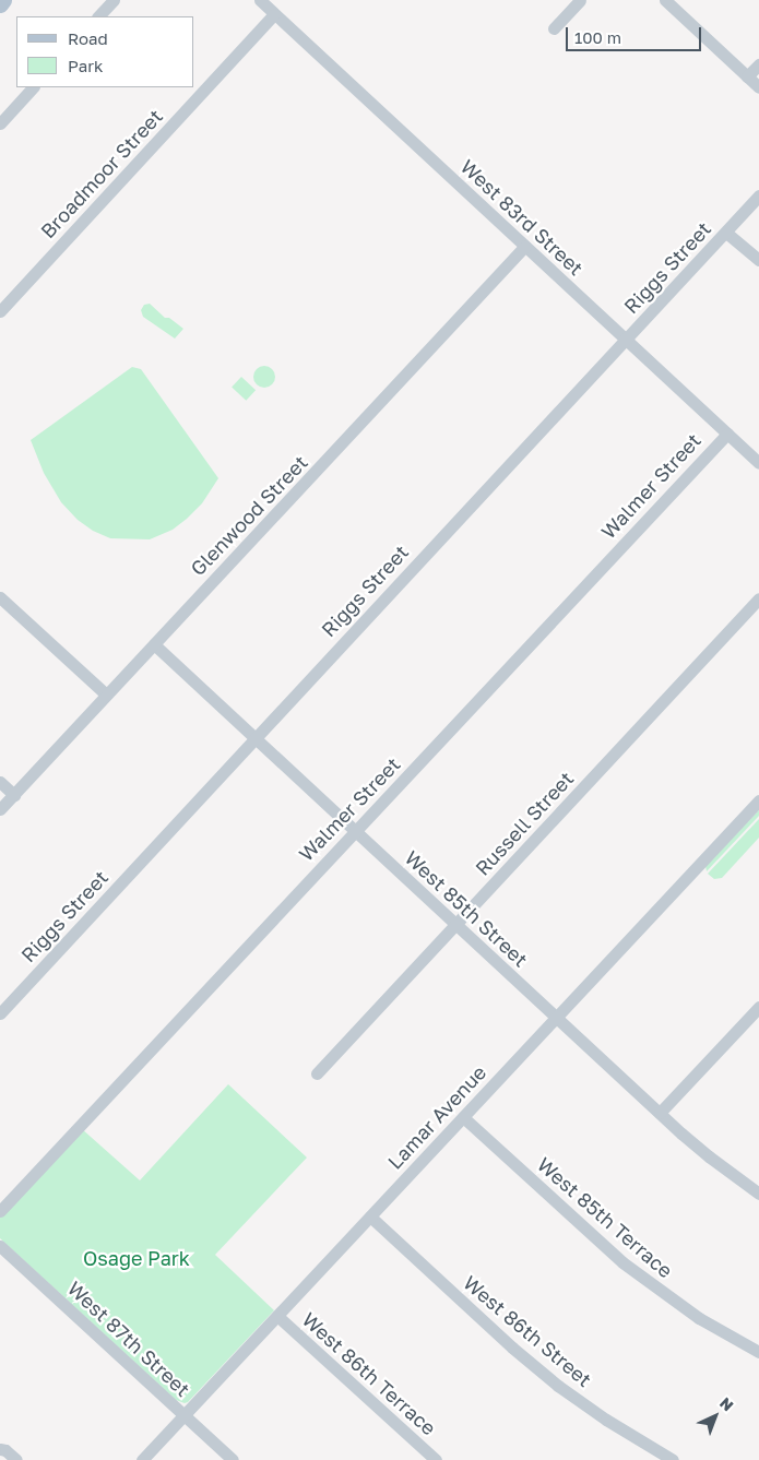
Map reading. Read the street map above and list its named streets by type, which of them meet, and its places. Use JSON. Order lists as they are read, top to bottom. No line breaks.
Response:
{"streets":{"street":["Broadmoor Street","West 83rd Street","Riggs Street","Walmer Street","Glenwood Street","Russell Street","West 85th Street","Lamar Avenue","West 85th Terrace","West 86th Street","West 87th Street","West 86th Terrace"]},"crossings":[["Broadmoor Street","West 83rd Street"],["West 83rd Street","Riggs Street"],["West 83rd Street","Walmer Street"],["West 83rd Street","Glenwood Street"],["Riggs Street","West 85th Street"],["Walmer Street","West 85th Street"],["Glenwood Street","West 85th Street"],["Russell Street","West 85th Street"],["West 85th Street","Lamar Avenue"],["Lamar Avenue","West 85th Terrace"],["Lamar Avenue","West 86th Street"],["Lamar Avenue","West 87th Street"],["Lamar Avenue","West 86th Terrace"]],"parks":["Osage Park"],"legend":["Road","Park"],"scale_bar":"100 m","north":"top right"}
